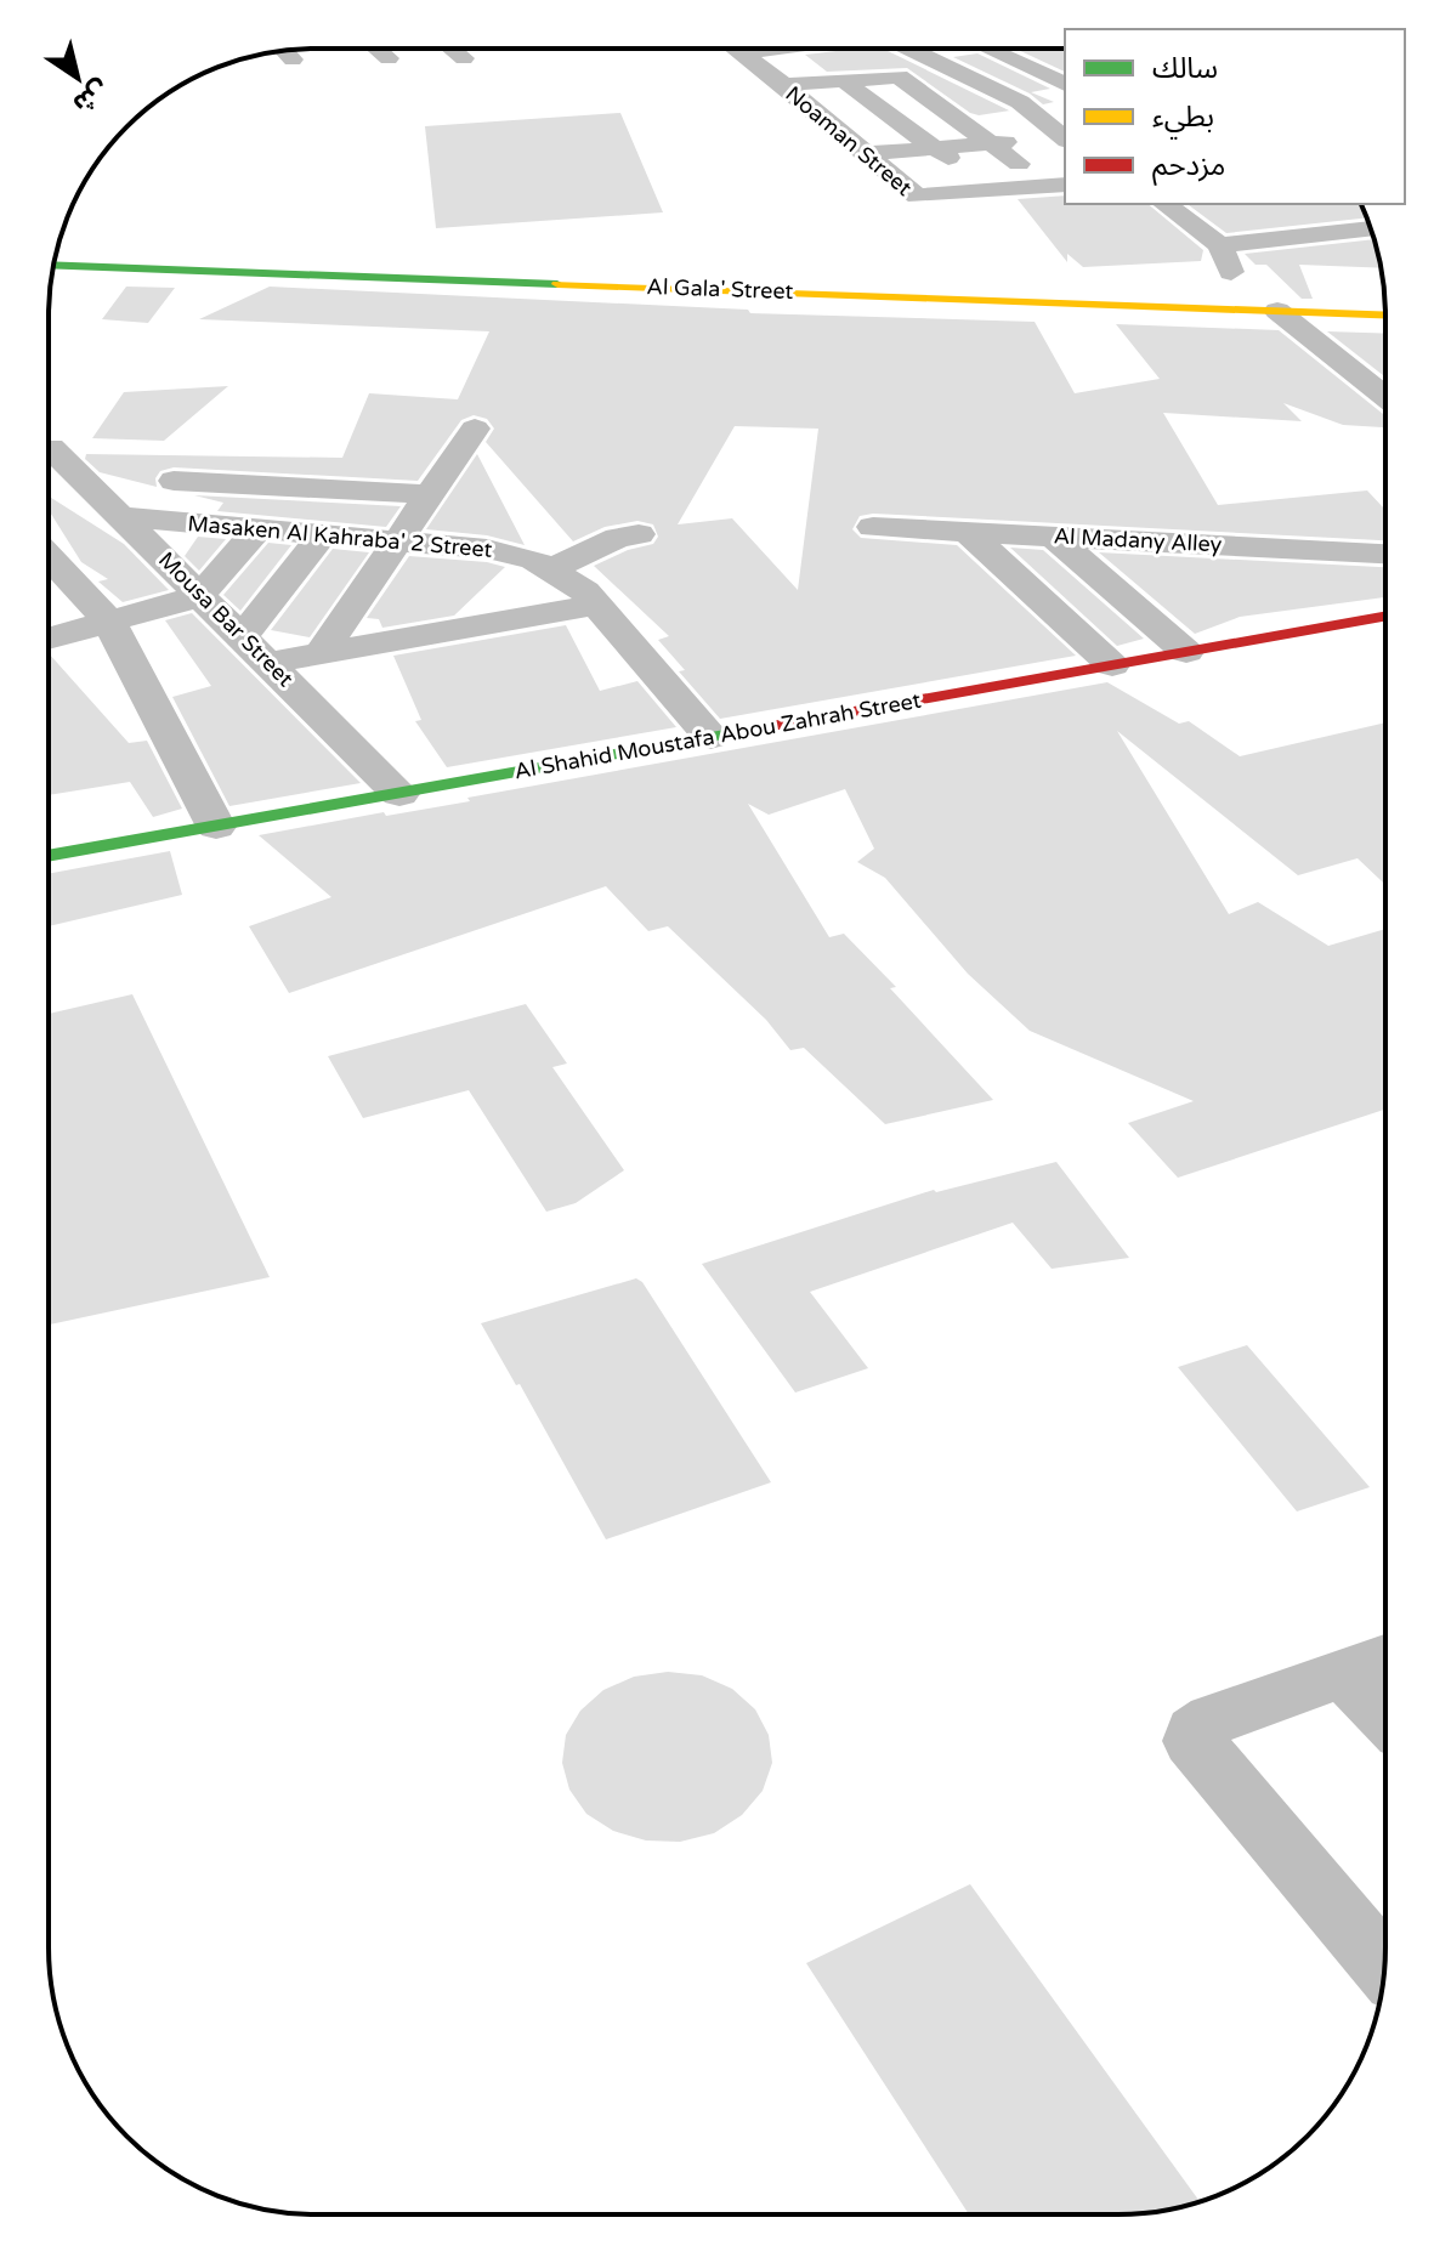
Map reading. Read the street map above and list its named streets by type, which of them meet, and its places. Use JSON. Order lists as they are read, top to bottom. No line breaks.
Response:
{"streets":{"main road":["Al Gala' Street","Al Shahid Moustafa Abou Zahrah Street"],"street":["Noaman Street","Masaken Al Kahraba' 2 Street","Al Madany Alley","Mousa Bar Street"]},"crossings":[["Masaken Al Kahraba' 2 Street","Mousa Bar Street"],["Masaken Al Kahraba' 2 Street","Al Shahid Moustafa Abou Zahrah Street"],["Mousa Bar Street","Al Shahid Moustafa Abou Zahrah Street"]],"legend":["سالك","بطيء","مزدحم"],"north":"bottom right"}
